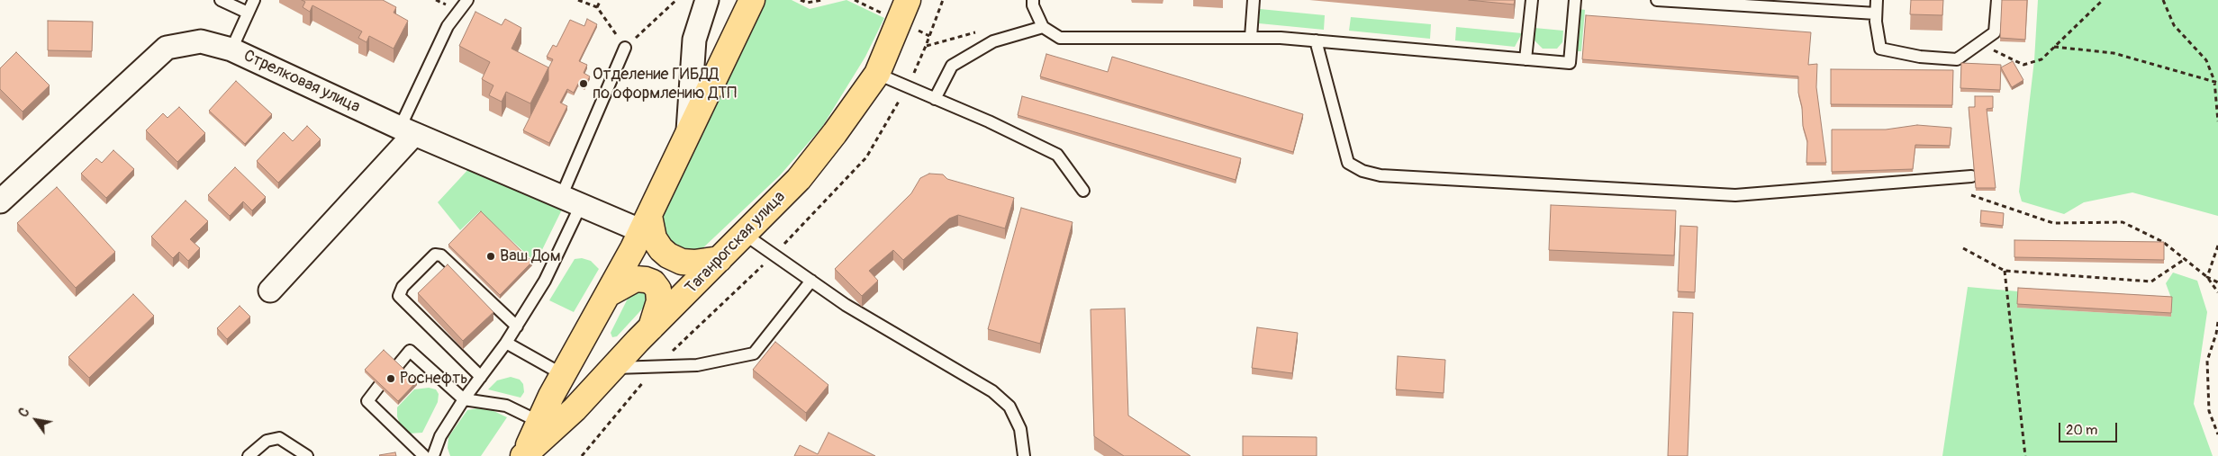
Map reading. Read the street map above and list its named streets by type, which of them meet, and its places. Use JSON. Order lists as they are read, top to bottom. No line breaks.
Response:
{"streets":{"main road":["Таганрогская улица"],"street":["Стрелковая улица"]},"crossings":[["Стрелковая улица","Таганрогская улица"]],"places":["Отделение ГИБДД по оформлению ДТП","Ваш Дом","Роснефть"],"scale_bar":"20 m","north":"top left"}
